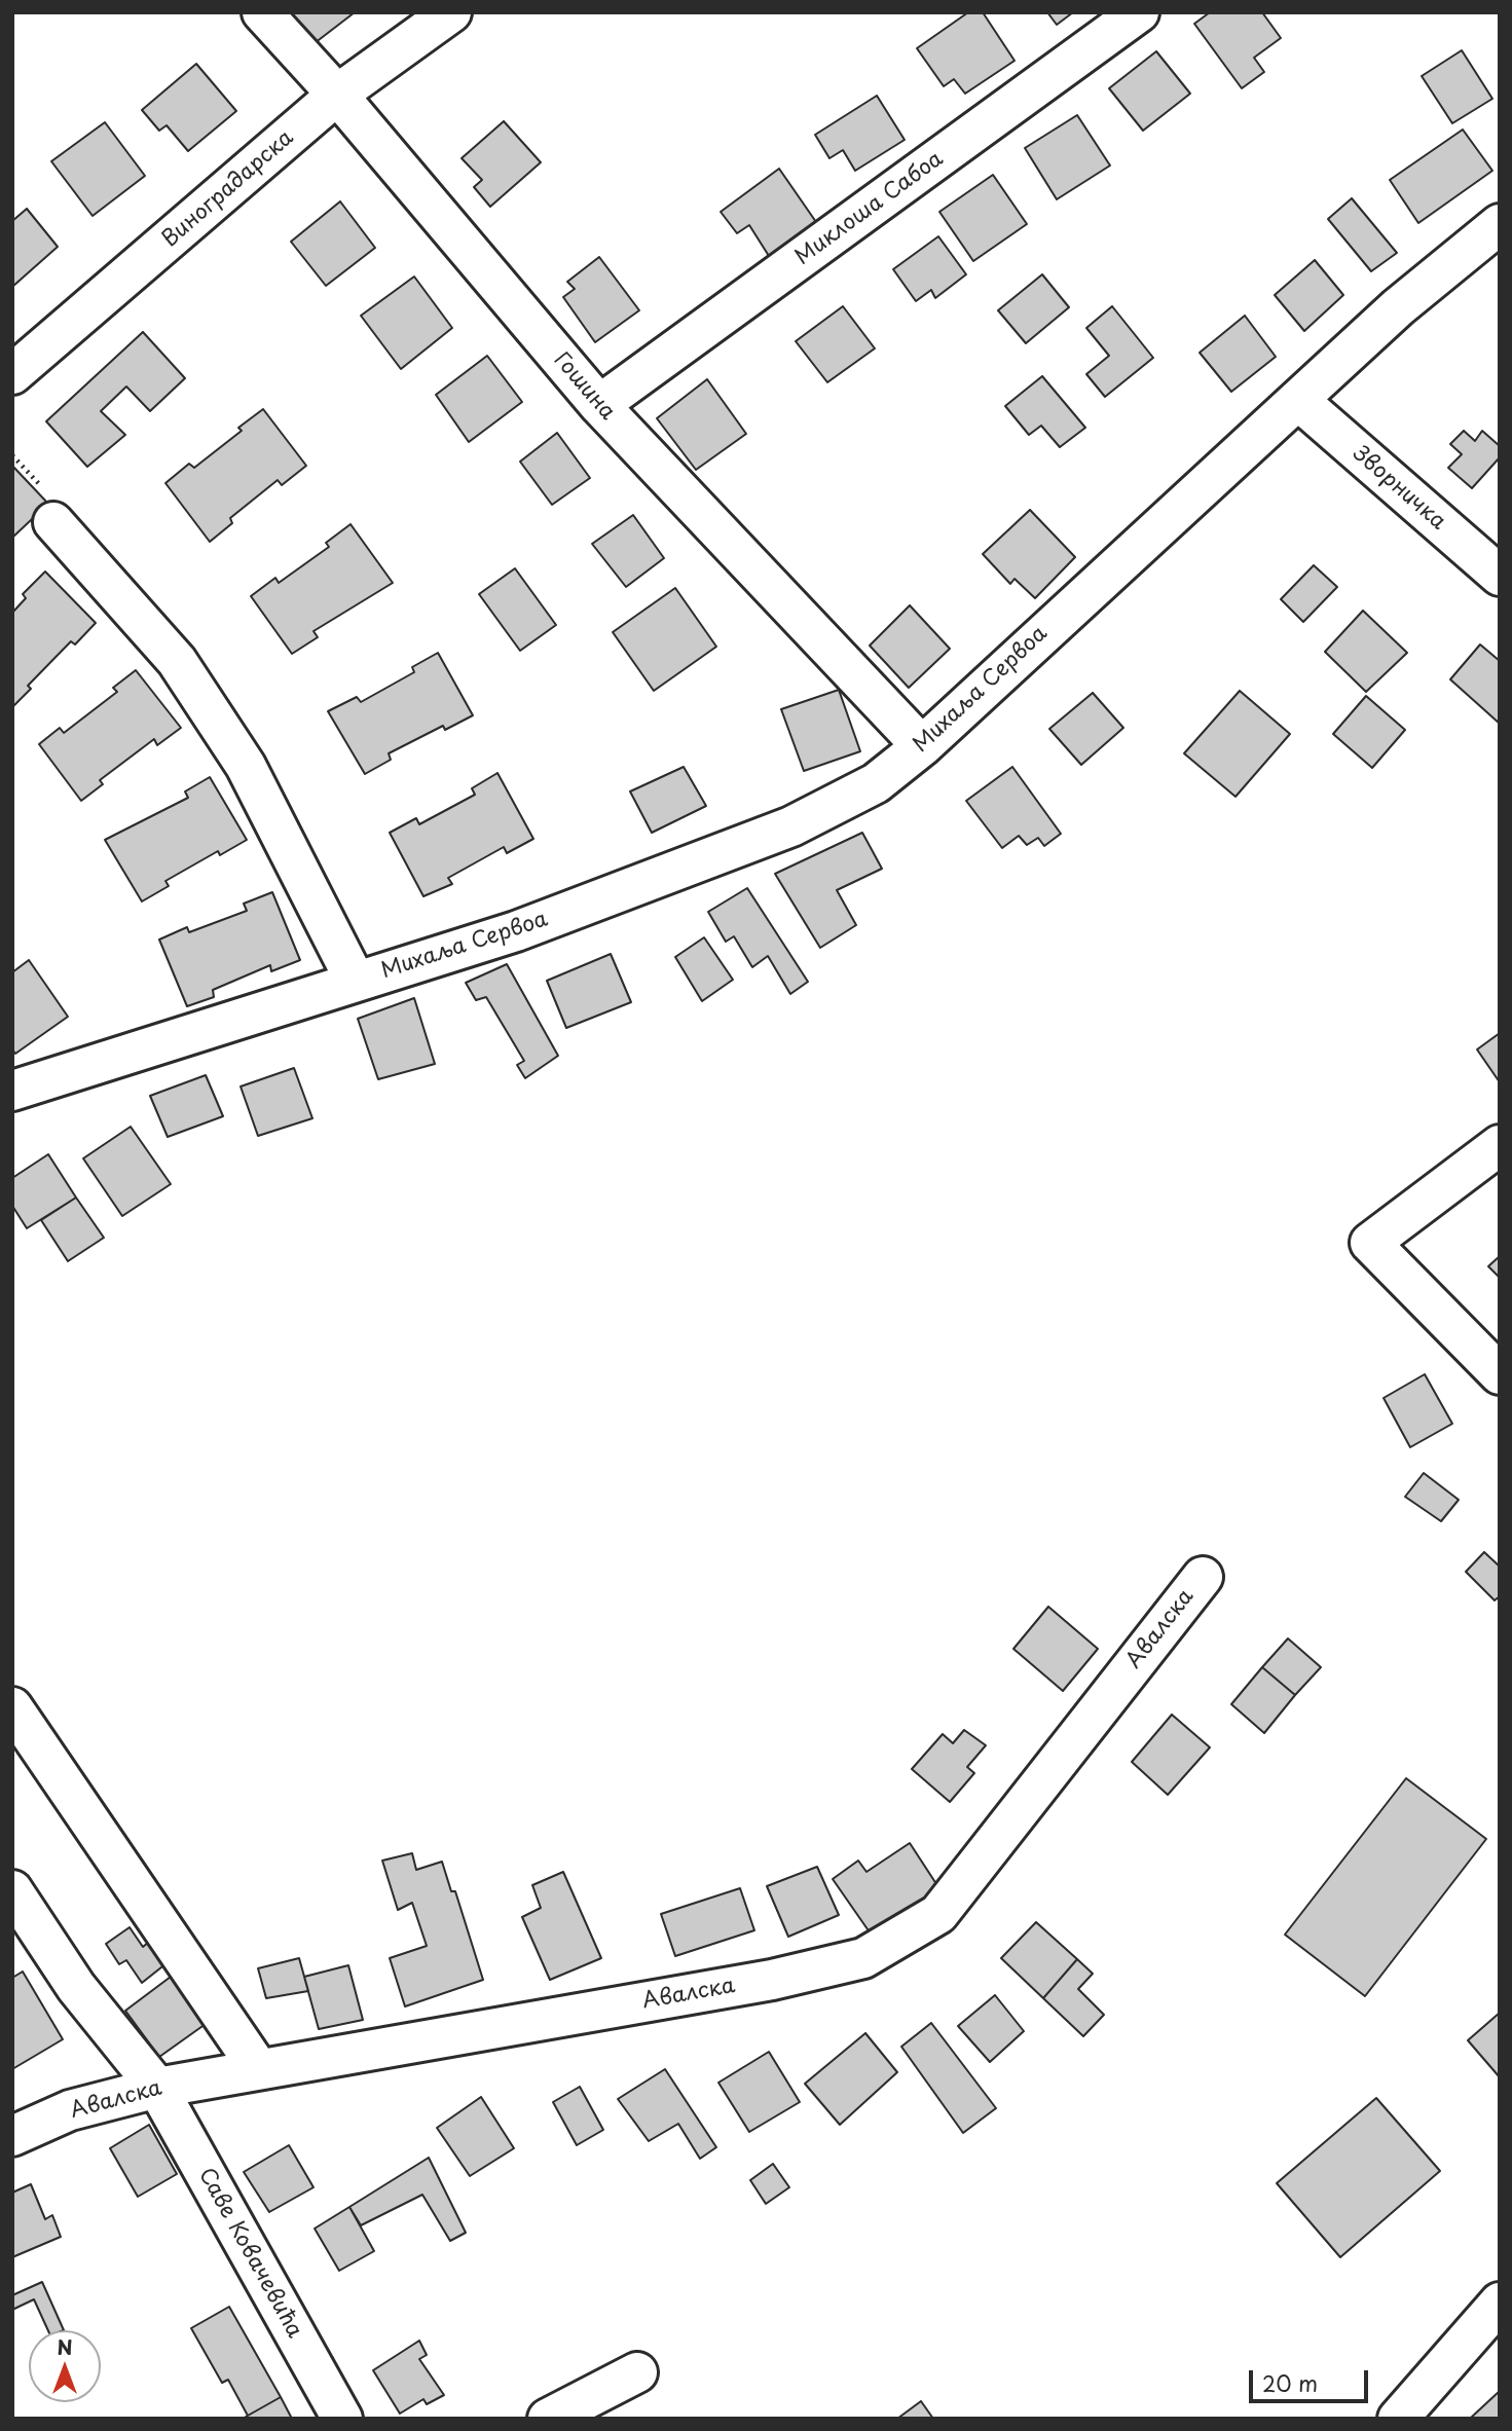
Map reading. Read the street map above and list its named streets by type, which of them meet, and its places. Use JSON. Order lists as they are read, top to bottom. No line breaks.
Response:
{"streets":{"street":["Виноградарска","Миклоша Сабоа","Гошина","Зворничка","Михаља Сервоа","Авалска","Саве Ковачевића"]},"crossings":[["Виноградарска","Гошина"],["Миклоша Сабоа","Гошина"],["Гошина","Михаља Сервоа"],["Зворничка","Михаља Сервоа"],["Авалска","Саве Ковачевића"]],"scale_bar":"20 m","north":"top"}
